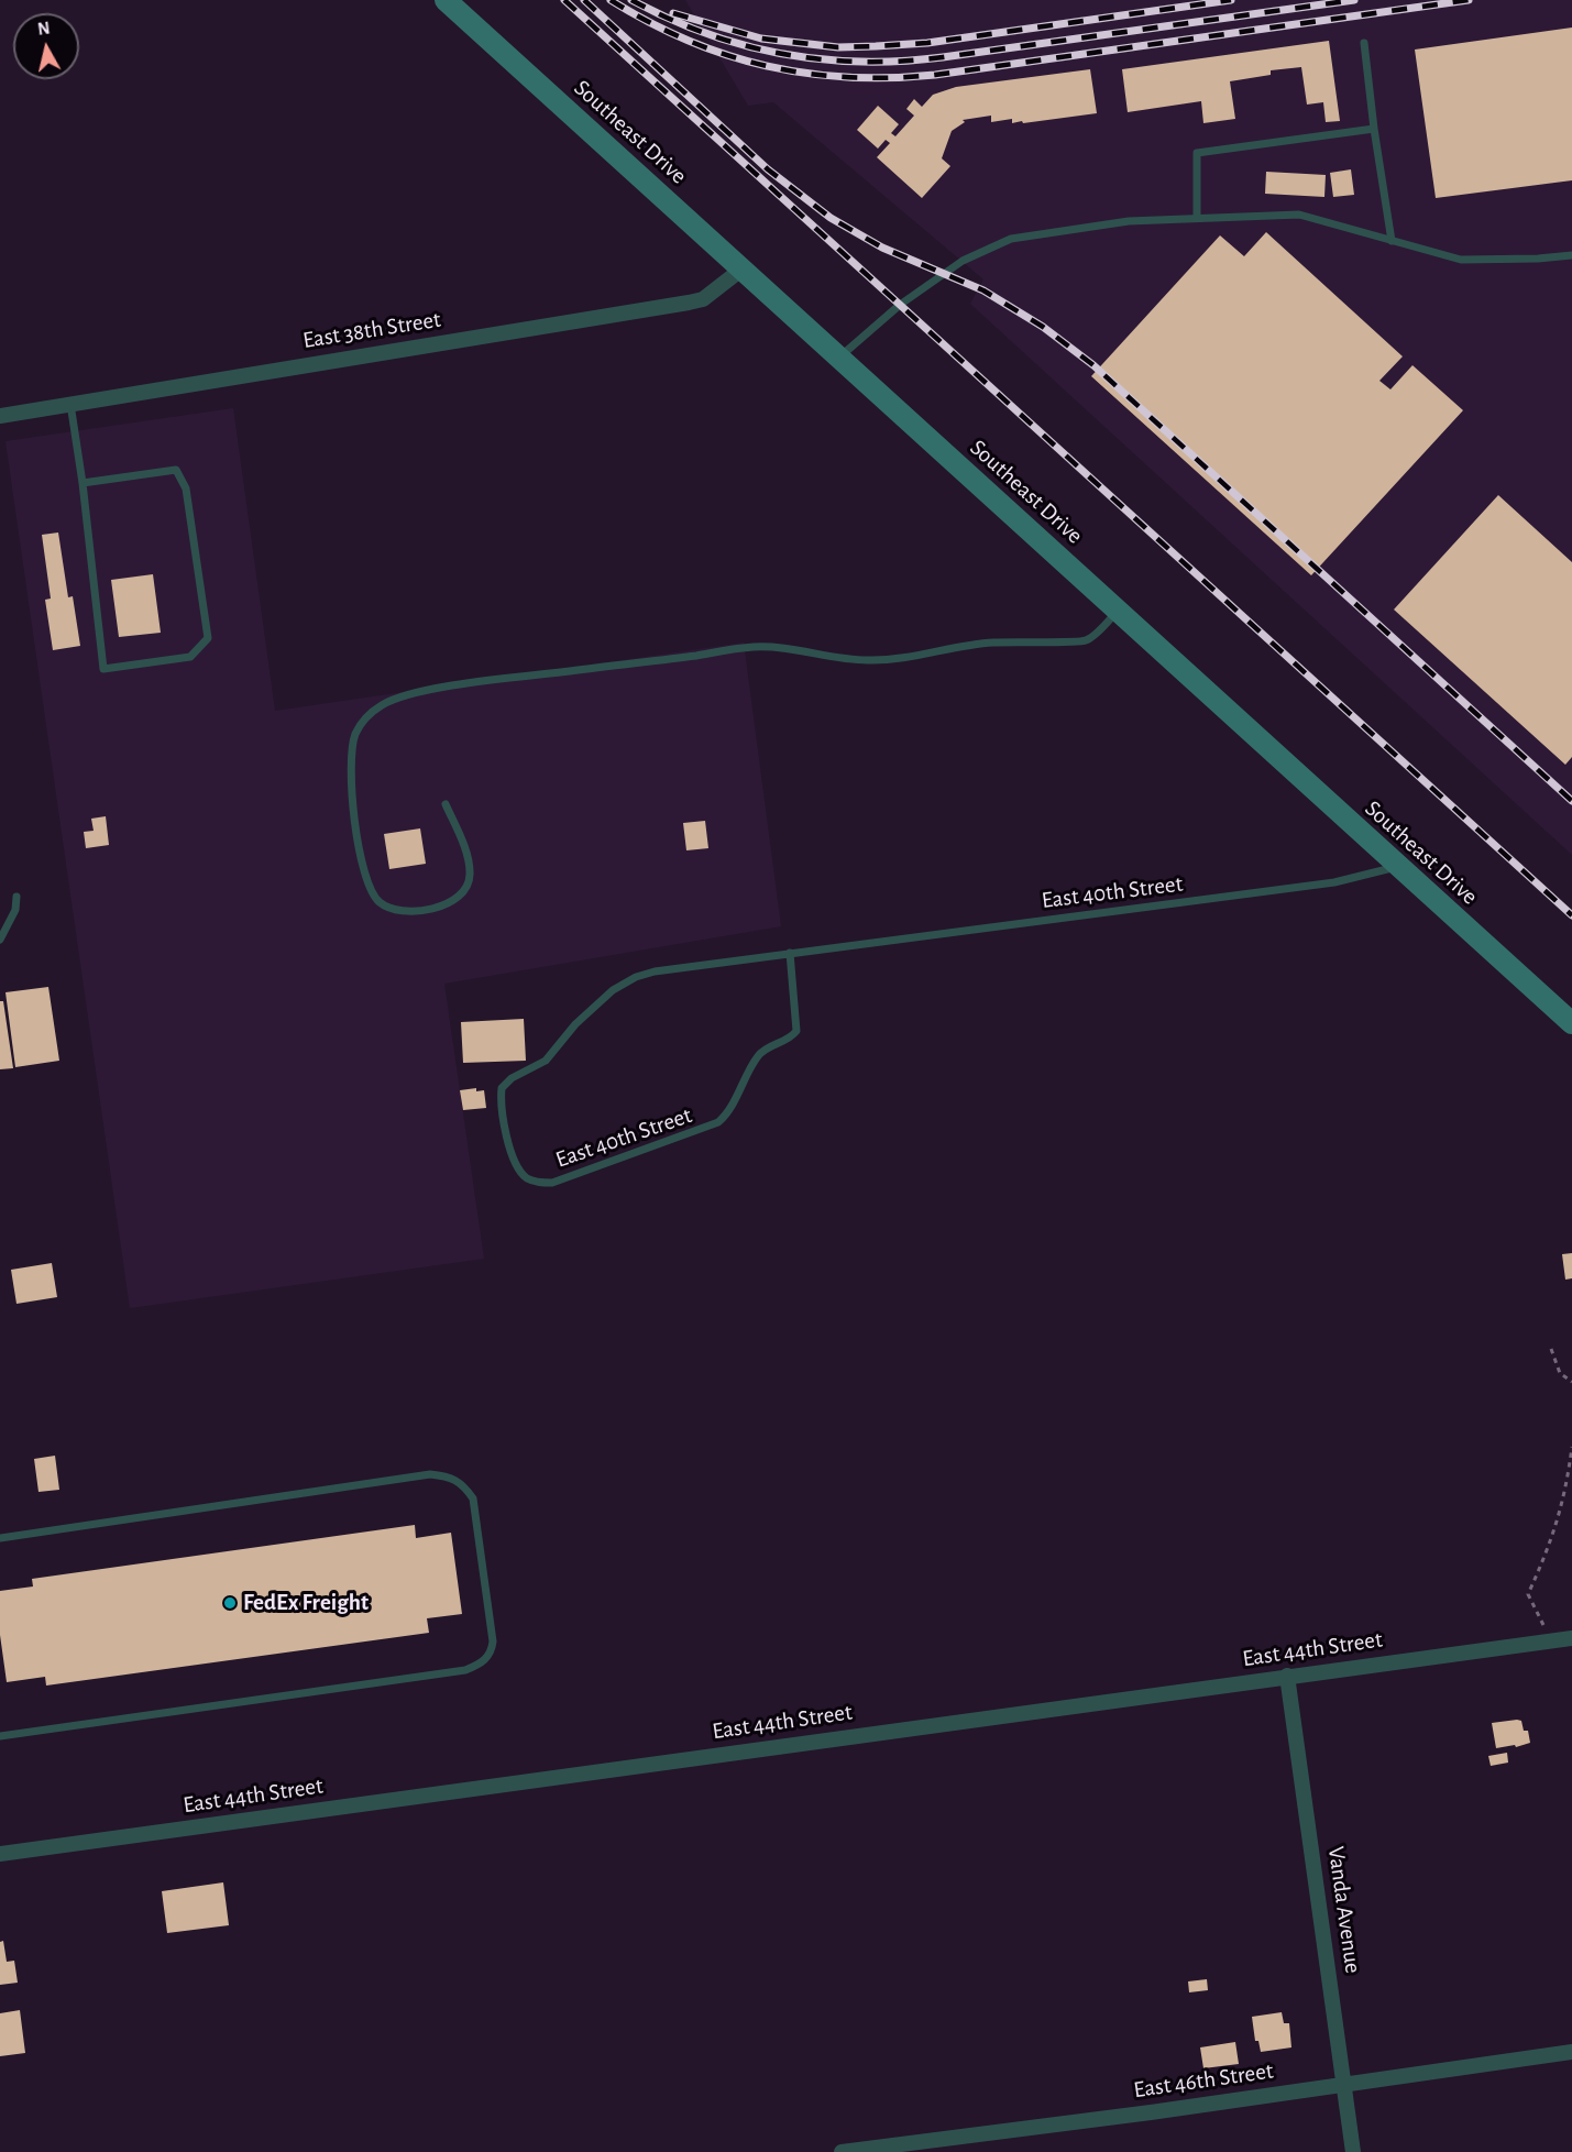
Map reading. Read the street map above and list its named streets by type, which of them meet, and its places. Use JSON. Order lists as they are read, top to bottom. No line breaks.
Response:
{"streets":{"main road":["Southeast Drive"],"street":["East 38th Street","East 44th Street","Vanda Avenue","East 46th Street"],"lane":["East 40th Street"]},"crossings":[["Southeast Drive","East 38th Street"],["Southeast Drive","East 40th Street"],["East 44th Street","Vanda Avenue"],["Vanda Avenue","East 46th Street"]],"places":["FedEx Freight"],"north":"top"}
